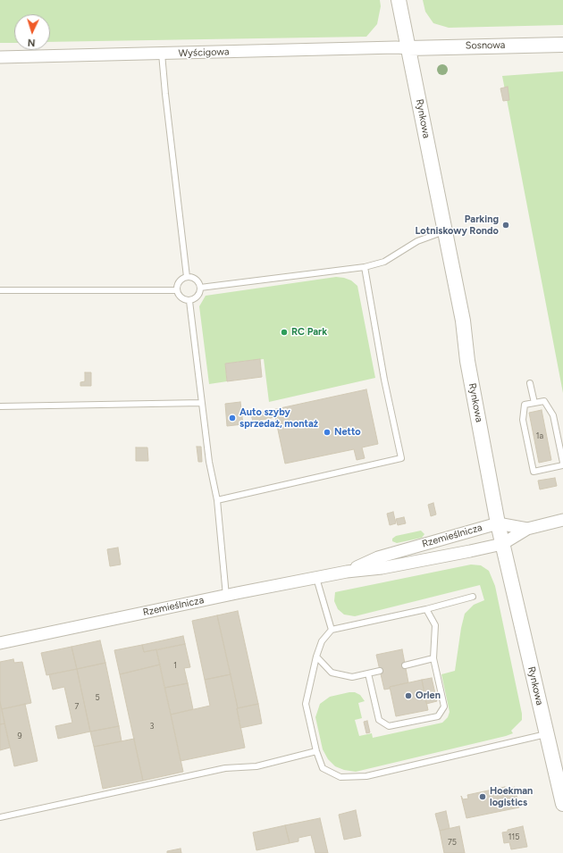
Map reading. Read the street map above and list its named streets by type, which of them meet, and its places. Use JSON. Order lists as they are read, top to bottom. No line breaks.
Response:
{"streets":{"street":["Sosnowa","Wyścigowa","Rynkowa","Rzemieślnicza"]},"crossings":[["Sosnowa","Wyścigowa"],["Sosnowa","Rynkowa"],["Wyścigowa","Rynkowa"],["Rynkowa","Rzemieślnicza"]],"places":["Parking Lotniskowy Rondo","RC Park","Auto szyby sprzedaż, montaż","Netto","Orlen","Hoekman logistics"],"house_numbers":["1a","1","5","7","3","9","115","75"],"north":"bottom"}
